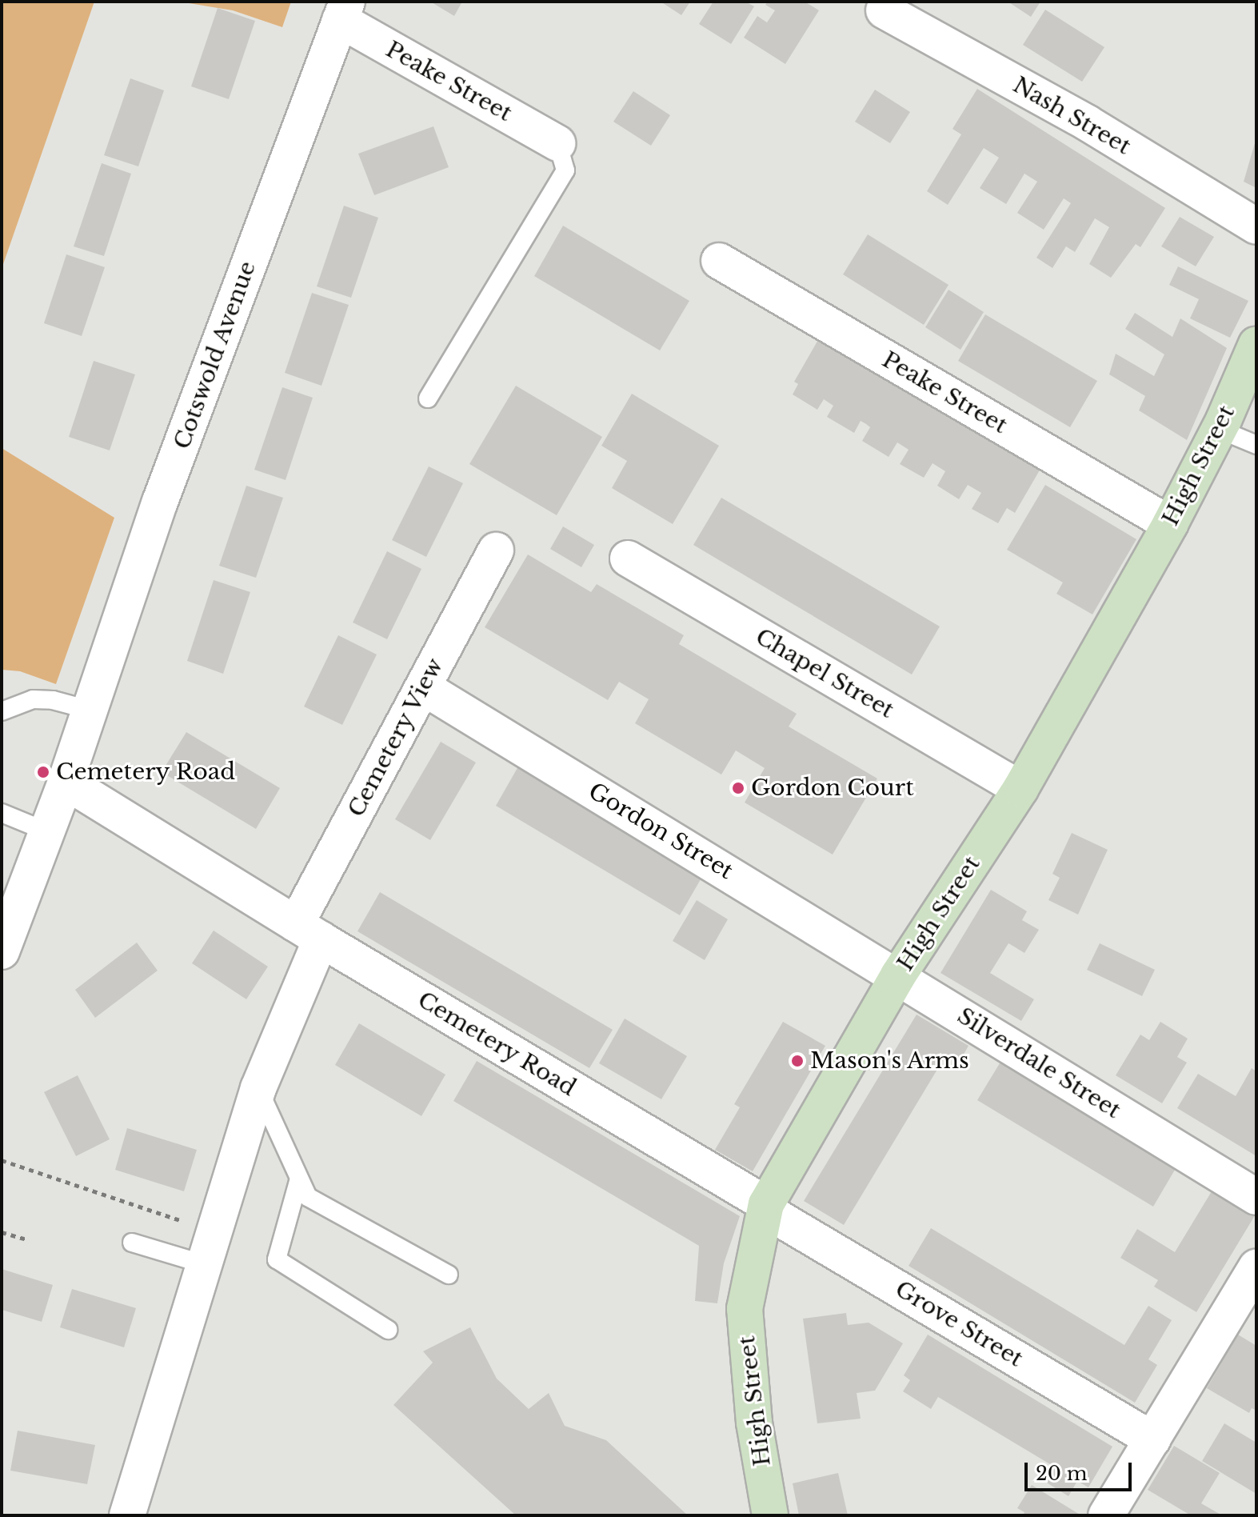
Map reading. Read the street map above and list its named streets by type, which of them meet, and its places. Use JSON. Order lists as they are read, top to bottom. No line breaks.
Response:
{"streets":{"main road":["High Street"],"street":["Peake Street","Nash Street","Cotswold Avenue","Chapel Street","Cemetery View","Gordon Street","Cemetery Road","Silverdale Street","Grove Street"]},"crossings":[["Peake Street","Cotswold Avenue"],["Peake Street","High Street"],["Cotswold Avenue","Cemetery Road"],["High Street","Chapel Street"],["High Street","Gordon Street"],["High Street","Cemetery Road"],["High Street","Silverdale Street"],["High Street","Grove Street"],["Cemetery View","Gordon Street"],["Cemetery View","Cemetery Road"],["Gordon Street","Silverdale Street"],["Cemetery Road","Grove Street"]],"places":["Cemetery Road","Gordon Court","Mason's Arms"],"scale_bar":"20 m"}
